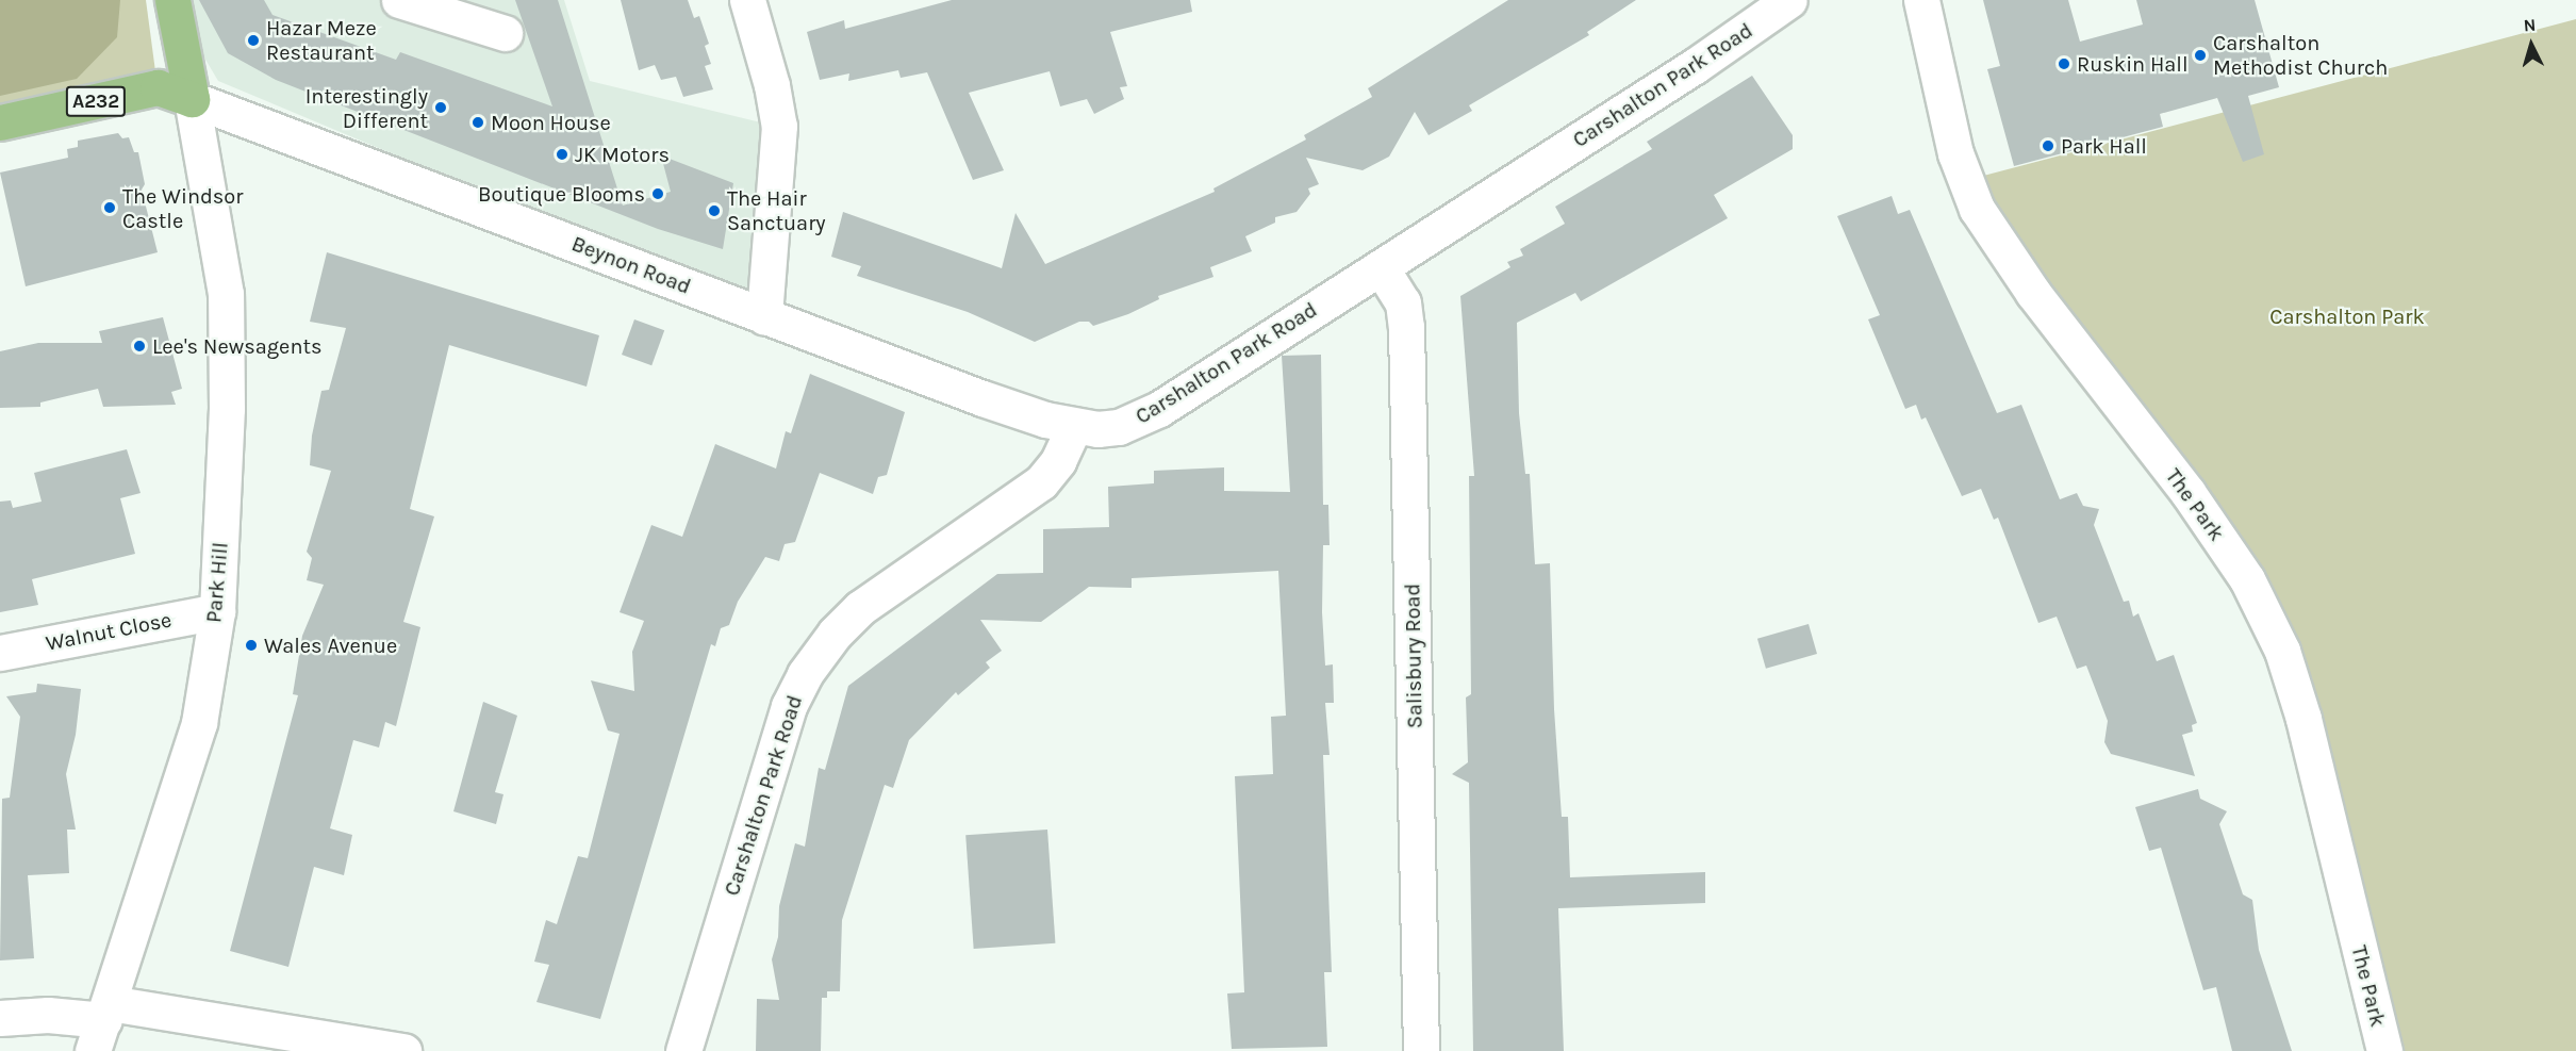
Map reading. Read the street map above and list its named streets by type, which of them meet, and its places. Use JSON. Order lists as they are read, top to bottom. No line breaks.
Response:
{"streets":{"highway":["A232"],"street":["Carshalton Park Road","Beynon Road","The Park","Park Hill","Walnut Close","Salisbury Road"]},"crossings":[["Carshalton Park Road","Beynon Road"],["Carshalton Park Road","Salisbury Road"],["A232","Beynon Road"],["A232","Park Hill"],["Beynon Road","Park Hill"],["Park Hill","Walnut Close"]],"parks":["Carshalton Park"],"places":["Hazar Meze Restaurant","Carshalton Methodist Church","Ruskin Hall","Interestingly Different","Moon House","Park Hall","JK Motors","Boutique Blooms","The Windsor Castle","The Hair Sanctuary","Lee's Newsagents","Wales Avenue"],"north":"top"}
